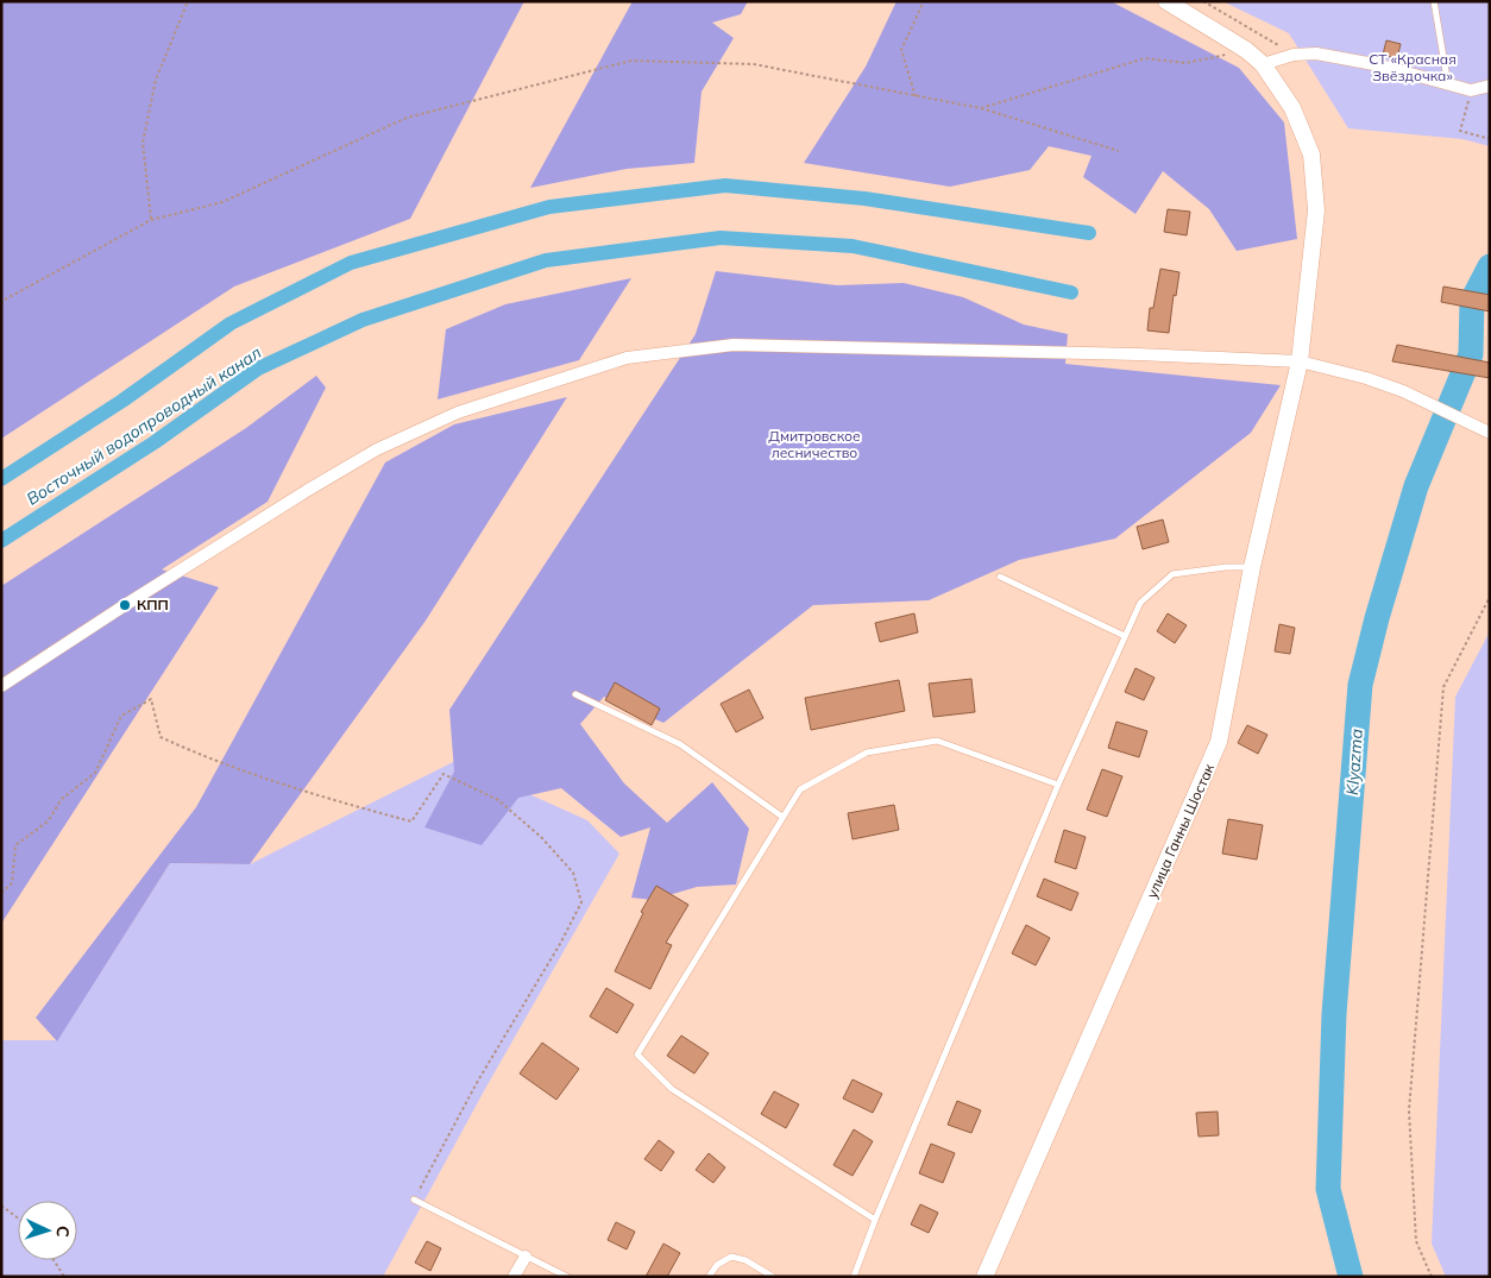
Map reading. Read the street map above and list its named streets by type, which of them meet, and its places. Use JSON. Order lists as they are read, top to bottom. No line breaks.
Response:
{"streets":{"main road":["улица Ганны Шостак"]},"water":["Восточный водопроводный канал","Klyazma"],"parks":["СТ «Красная Звёздочка»","Дмитровское лесничество"],"places":["КПП"],"north":"right"}
